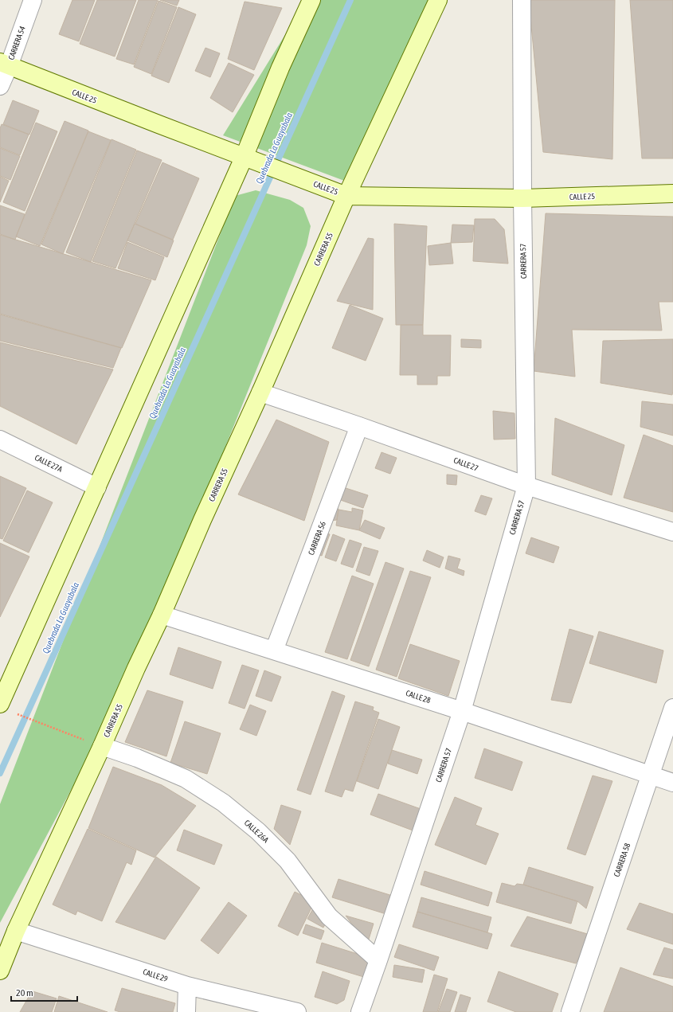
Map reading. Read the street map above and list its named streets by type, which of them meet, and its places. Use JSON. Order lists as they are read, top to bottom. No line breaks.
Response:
{"streets":{"street":["CARRERA 54","CALLE 25","CARRERA 55","CARRERA 57","CALLE 27A","CALLE 27","CARRERA 56","CALLE 28","CALLE 26A","CARRERA 58","CALLE 29"]},"crossings":[["CARRERA 54","CALLE 25"],["CALLE 25","CARRERA 55"],["CALLE 25","CARRERA 57"],["CARRERA 55","CALLE 27"],["CARRERA 55","CALLE 28"],["CARRERA 55","CALLE 26A"],["CARRERA 55","CALLE 29"],["CARRERA 57","CALLE 27"],["CARRERA 57","CALLE 28"],["CARRERA 57","CALLE 26A"],["CALLE 27","CARRERA 56"],["CARRERA 56","CALLE 28"],["CALLE 28","CARRERA 58"]],"water":["Quebrada La Guayabala"],"scale_bar":"20 m"}
